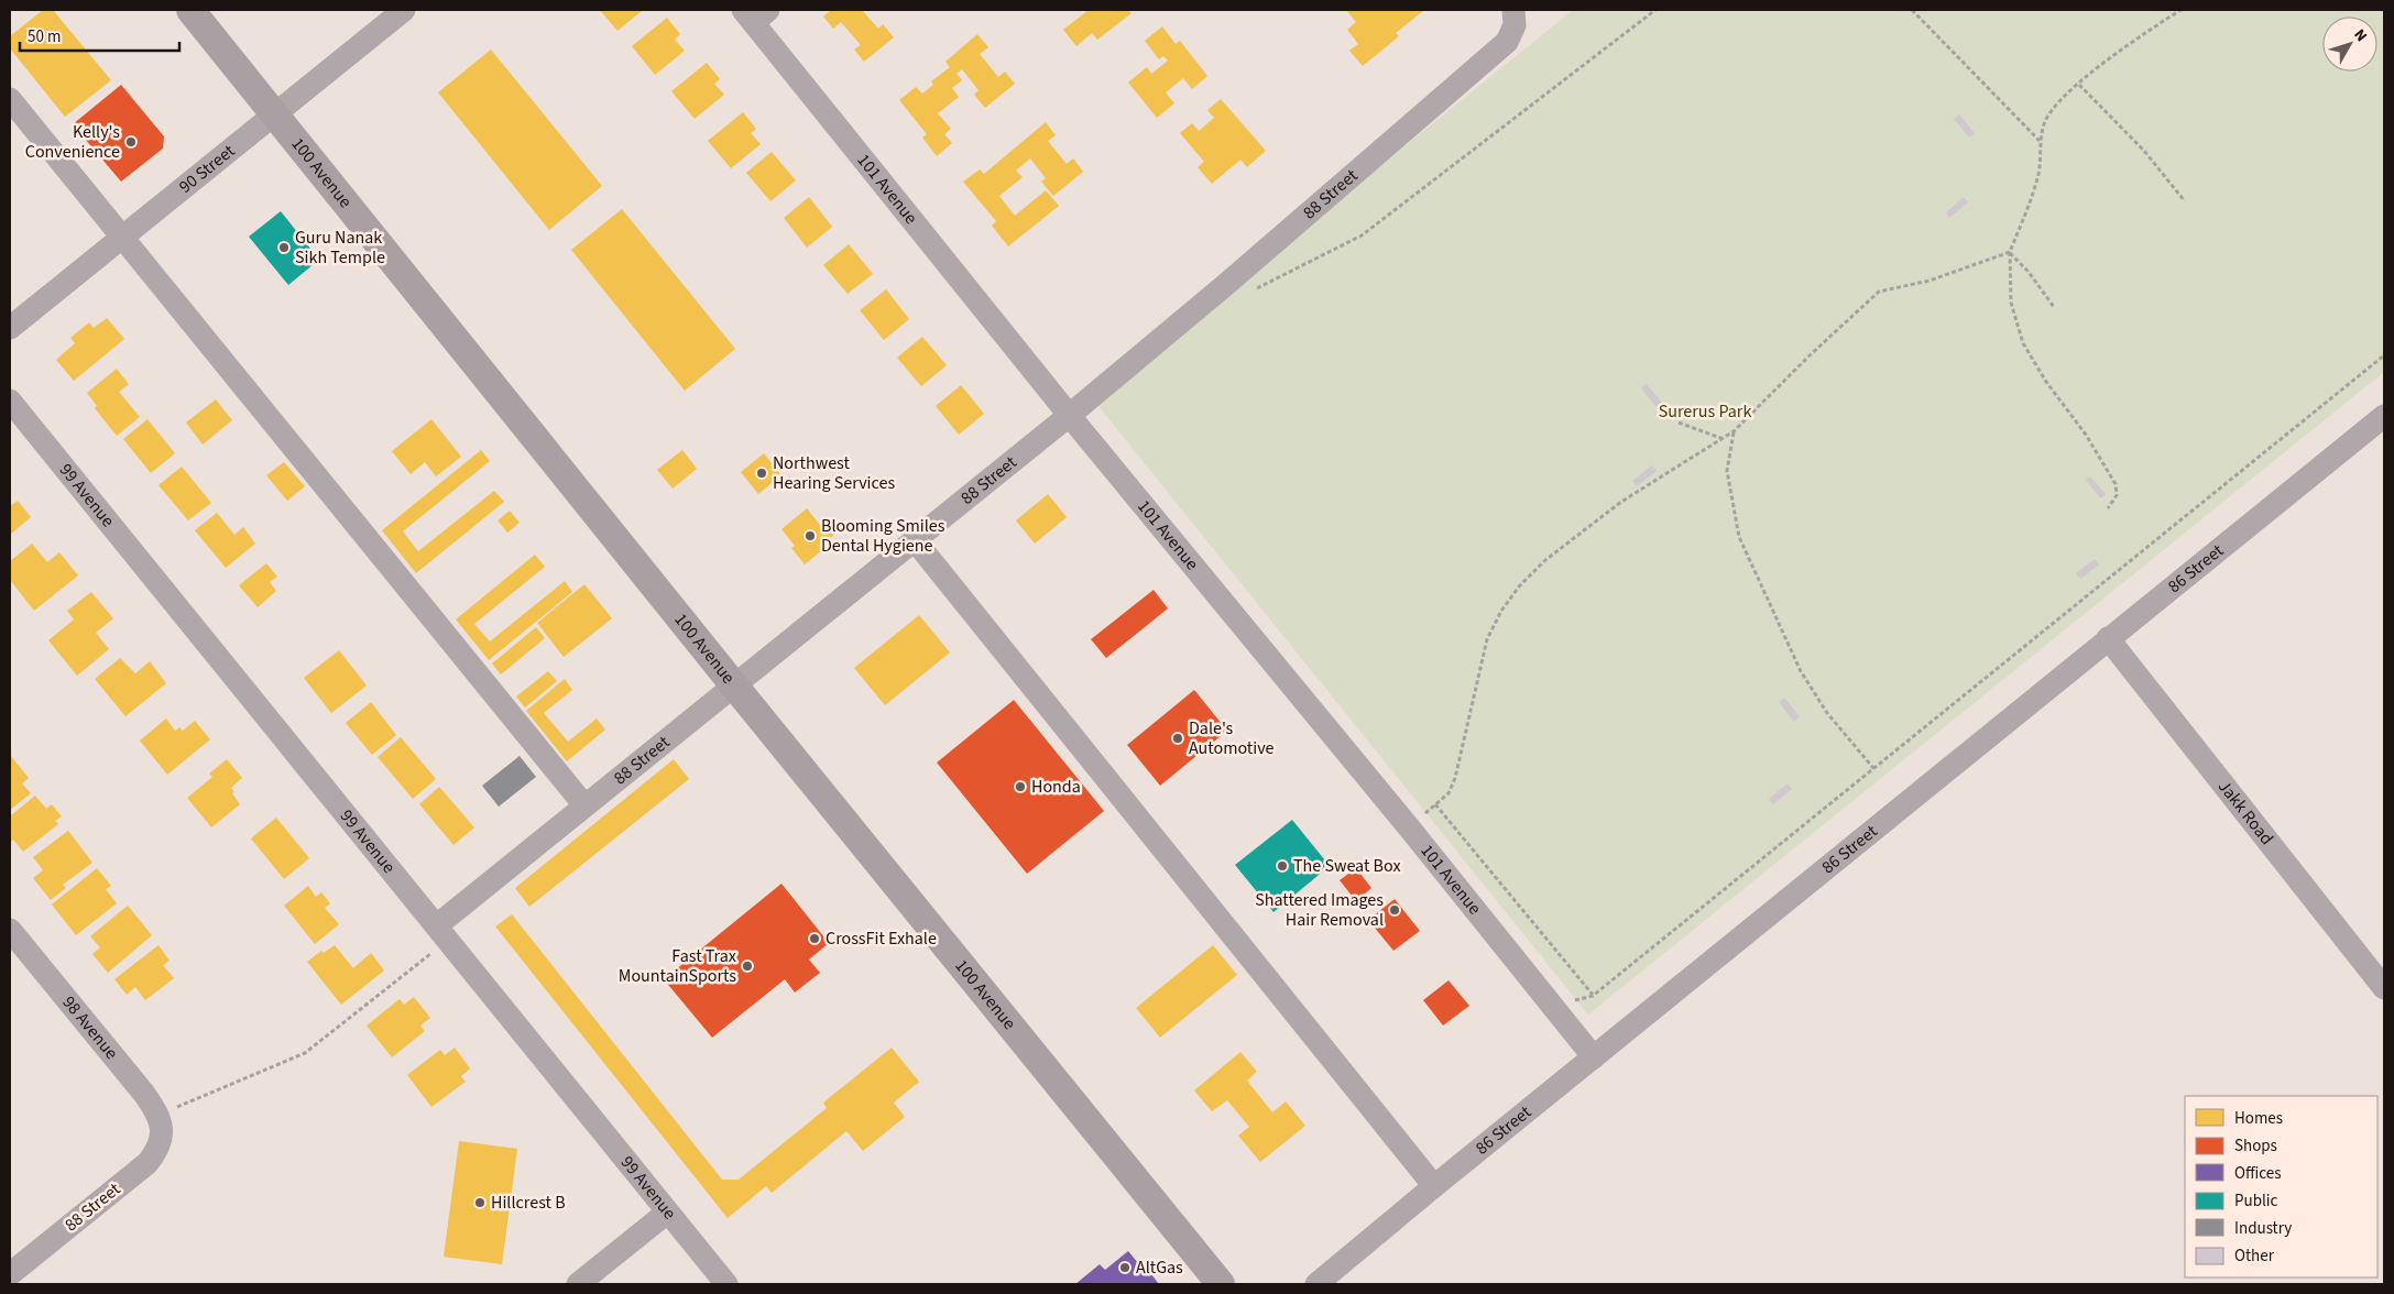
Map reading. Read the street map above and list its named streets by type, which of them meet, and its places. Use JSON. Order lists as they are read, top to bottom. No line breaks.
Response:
{"streets":{"main road":["100 Avenue"],"street":["90 Street","101 Avenue","88 Street","99 Avenue","86 Street","Jakk Road","98 Avenue"]},"crossings":[["90 Street","100 Avenue"],["100 Avenue","88 Street"],["101 Avenue","88 Street"],["101 Avenue","86 Street"],["88 Street","99 Avenue"],["88 Street","98 Avenue"],["86 Street","Jakk Road"]],"parks":["Surerus Park"],"places":["Kelly's Convenience","Guru Nanak Sikh Temple","Northwest Hearing Services","Blooming Smiles Dental Hygiene","Dale's Automotive","Honda","The Sweat Box","Shattered Images Hair Removal","CrossFit Exhale","Fast Trax MountainSports","Hillcrest B","AltGas"],"legend":["Homes","Shops","Offices","Public","Industry","Other"],"scale_bar":"50 m","north":"top right"}
